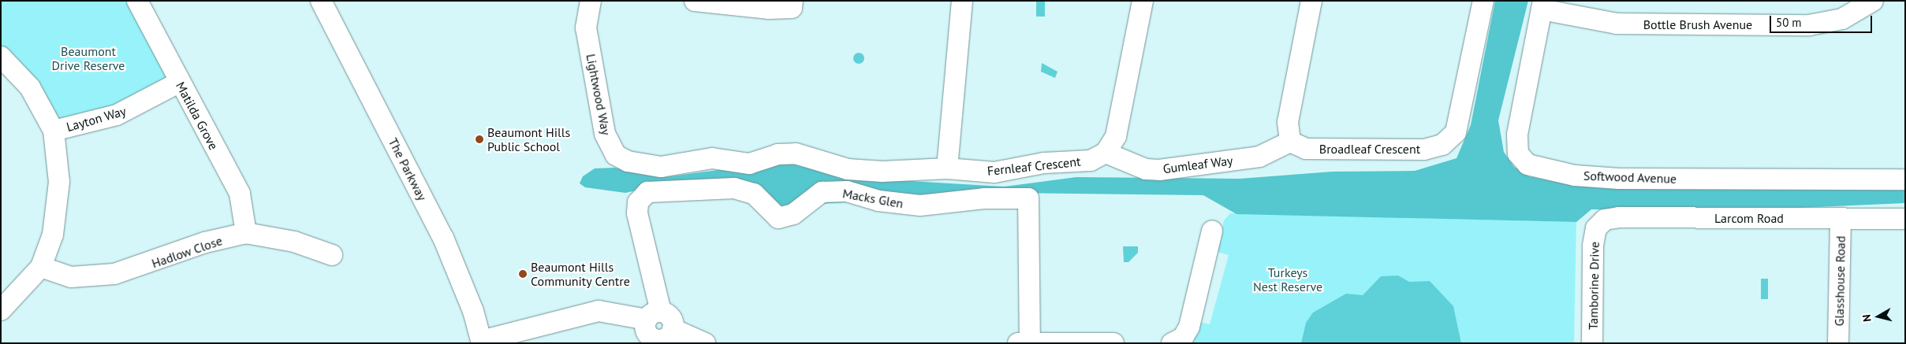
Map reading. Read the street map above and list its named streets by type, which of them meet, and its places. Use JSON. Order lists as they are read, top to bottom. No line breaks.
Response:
{"streets":{"street":["Bottle Brush Avenue","Lightwood Way","Matilda Grove","Layton Way","Broadleaf Crescent","Gumleaf Way","Fernleaf Crescent","The Parkway","Softwood Avenue","Macks Glen","Larcom Road","Hadlow Close","Glasshouse Road","Tamborine Drive"]},"crossings":[["Bottle Brush Avenue","Softwood Avenue"],["Lightwood Way","Fernleaf Crescent"],["Matilda Grove","Layton Way"],["Matilda Grove","Hadlow Close"],["Broadleaf Crescent","Gumleaf Way"],["Gumleaf Way","Fernleaf Crescent"],["Larcom Road","Glasshouse Road"],["Larcom Road","Tamborine Drive"]],"parks":["Beaumont Drive Reserve","Turkeys Nest Reserve"],"places":["Beaumont Hills Public School","Beaumont Hills Community Centre"],"scale_bar":"50 m","north":"left"}
